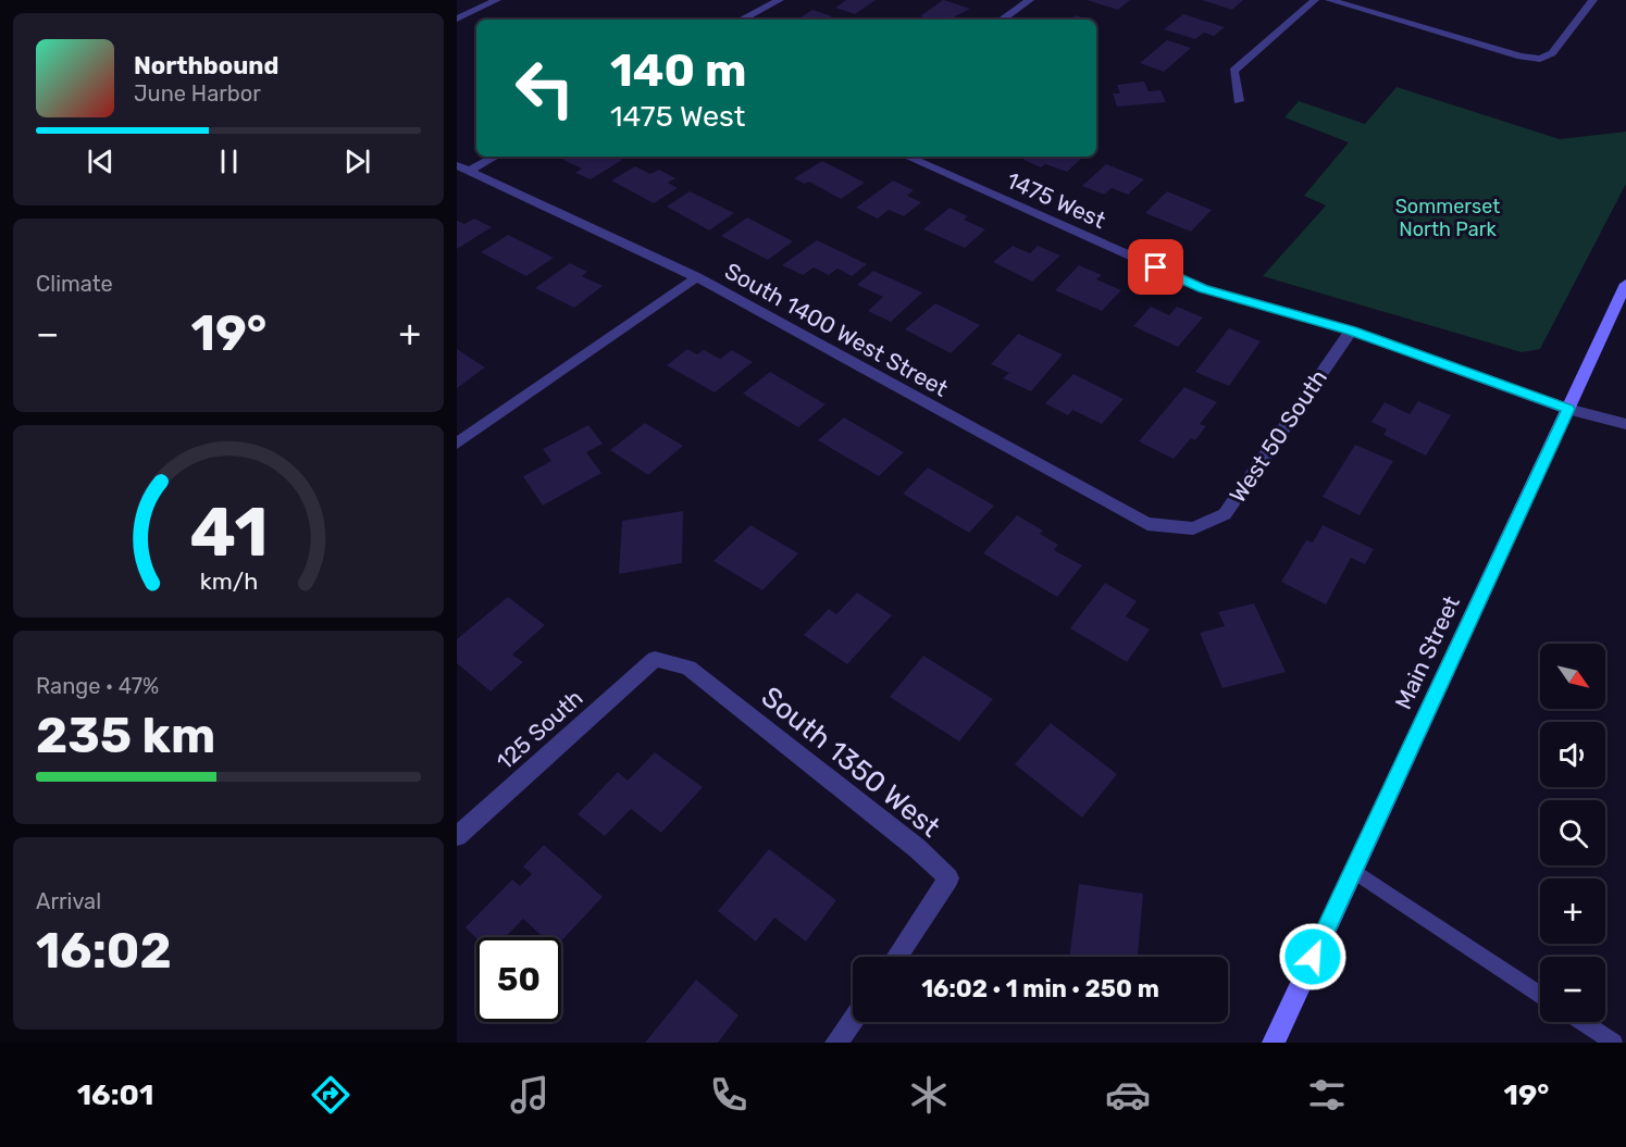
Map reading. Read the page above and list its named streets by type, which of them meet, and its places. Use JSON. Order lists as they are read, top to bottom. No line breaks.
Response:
{"streets":{"main road":["Main Street"],"street":["1475 West","South 1400 West Street","West 50 South","125 South","South 1350 West"]},"crossings":[["1475 West","West 50 South"],["1475 West","Main Street"],["South 1400 West Street","West 50 South"],["125 South","South 1350 West"]],"parks":["Sommerset North Park"],"north":"bottom right","page":{"turn":["140 m","1475 West"],"song":["Northbound","June Harbor"],"tile":["Climate",["Range · 47%","235 km"],["Arrival","16:02"]],"heat":["−","19°","+"],"map_buttons":["+","−"],"limit":"50","trip":"16:02 · 1 min · 250 m","tabs":["16:01","19°"],"gauge":["41","km/h"]}}
